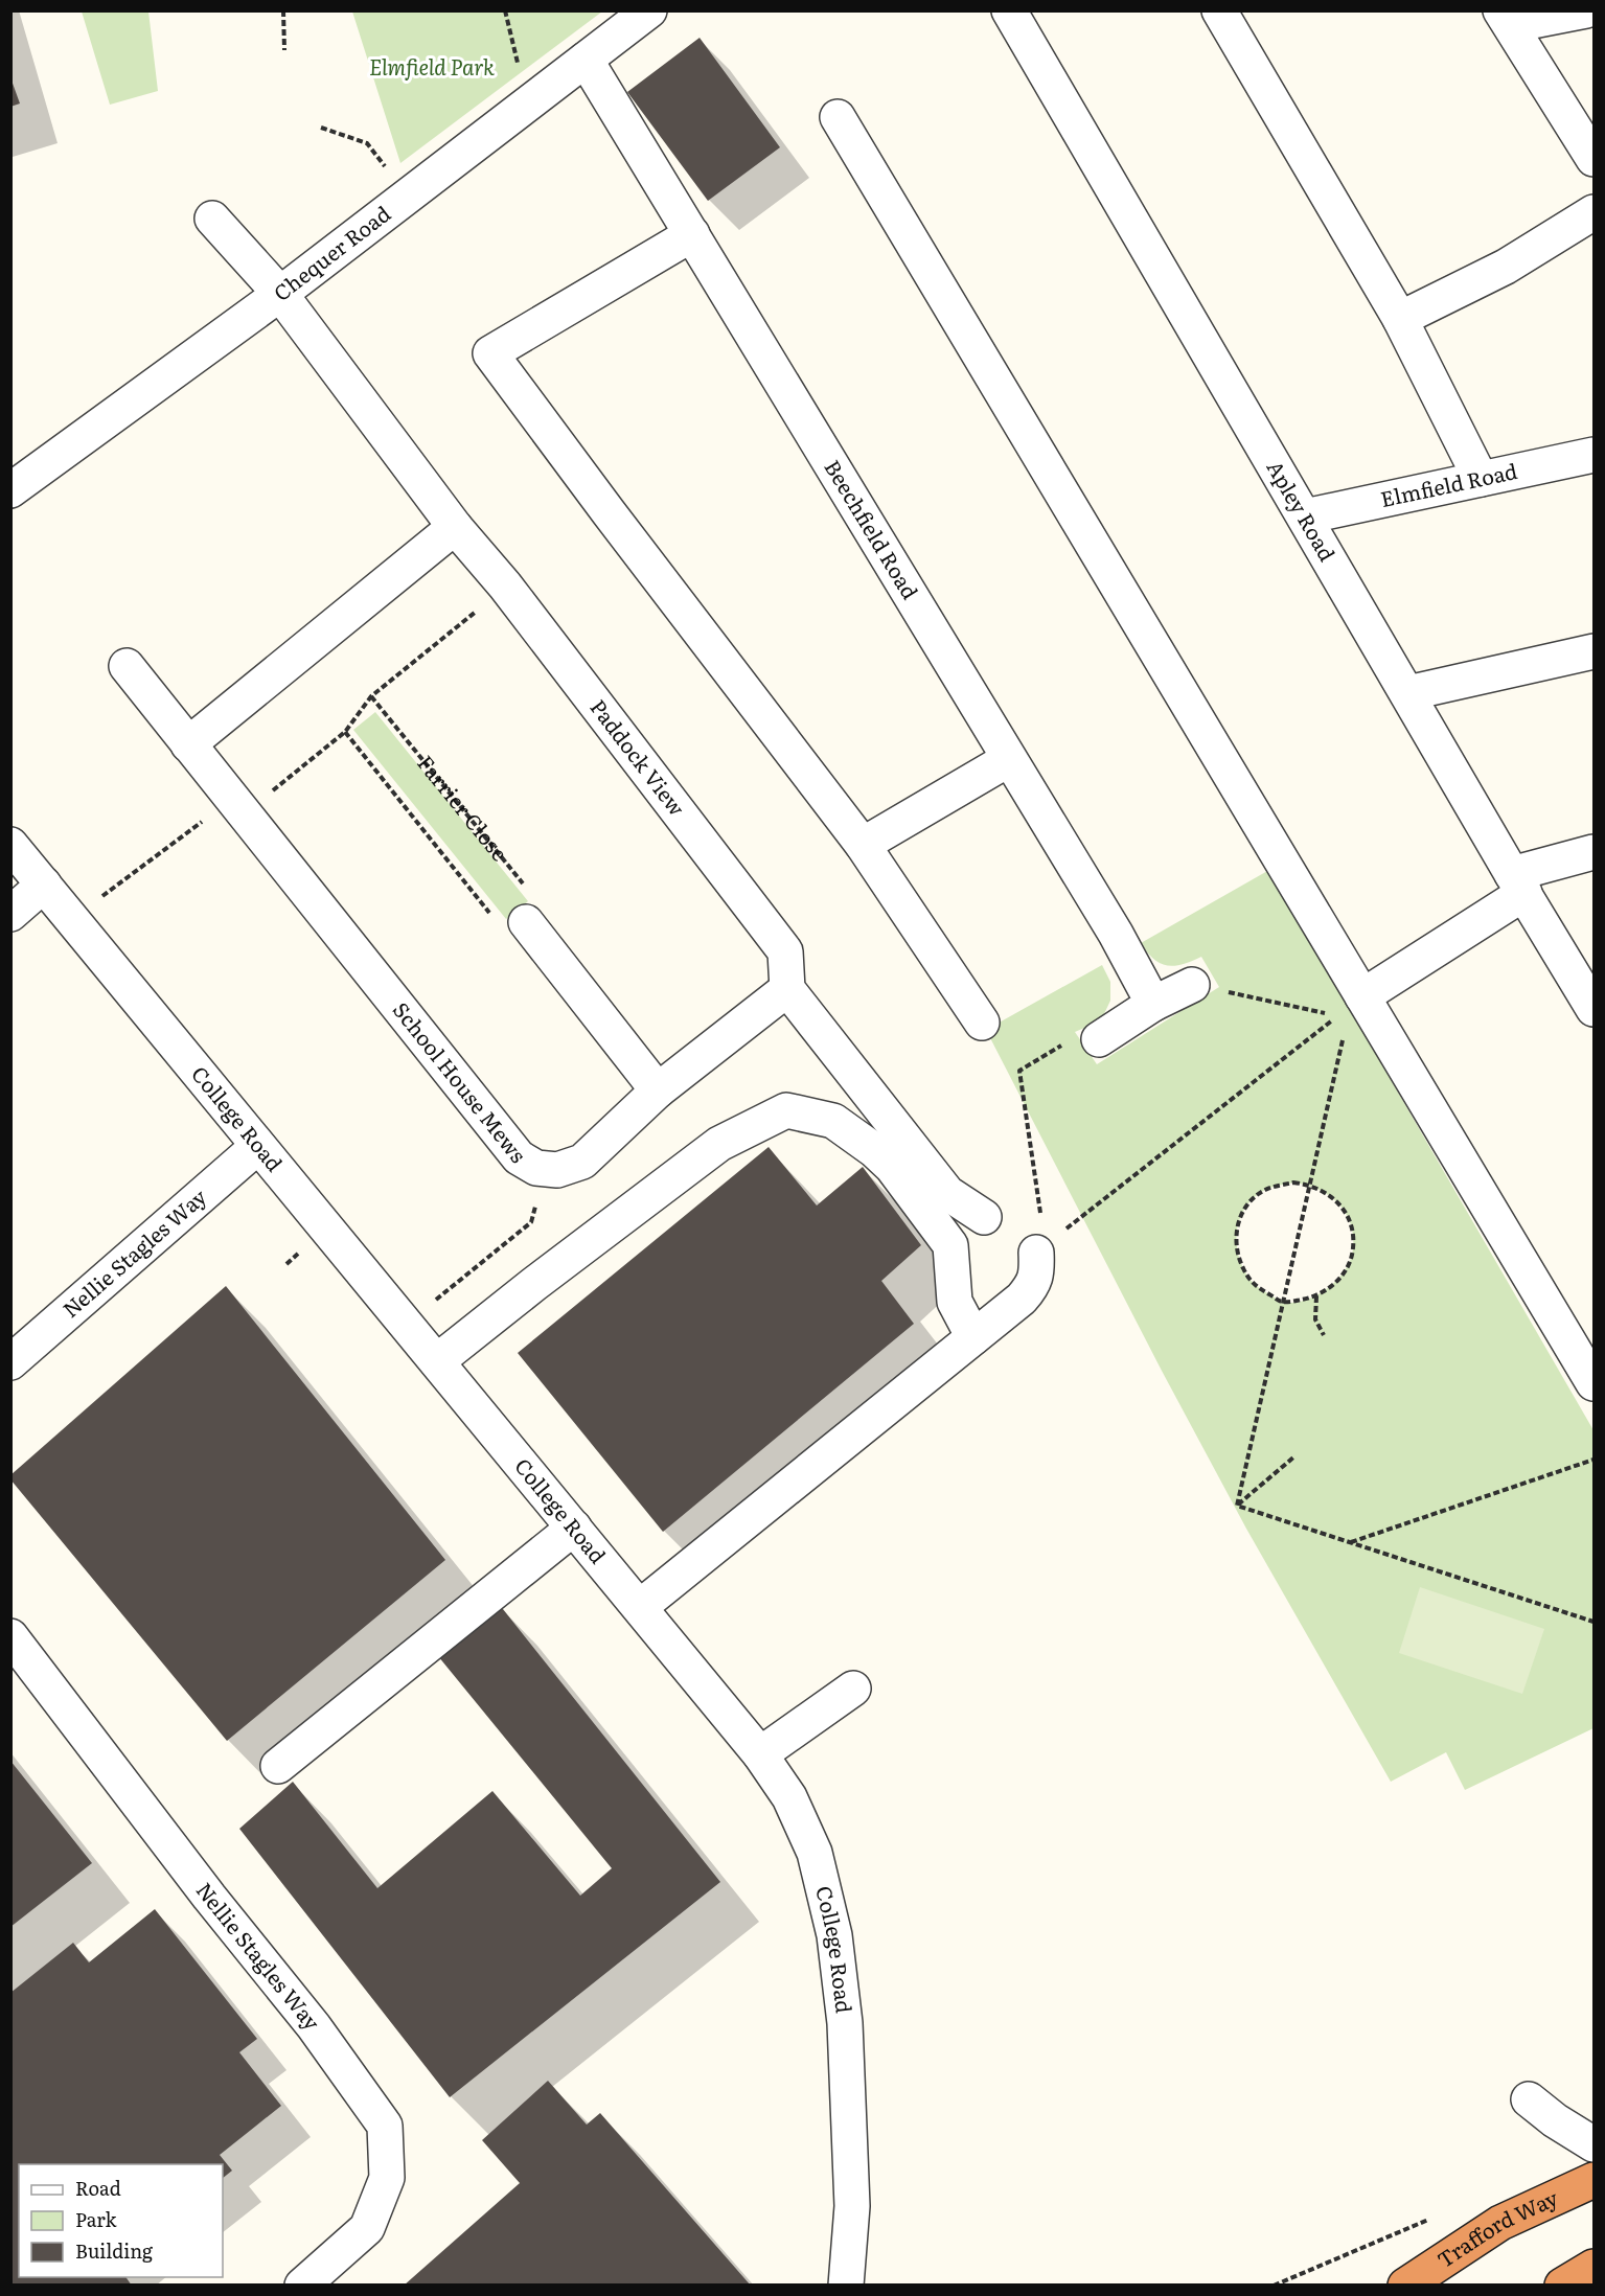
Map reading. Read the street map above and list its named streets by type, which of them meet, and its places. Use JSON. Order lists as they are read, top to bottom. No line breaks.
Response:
{"streets":{"highway":["Trafford Way"],"street":["Chequer Road","Elmfield Road","Apley Road","Beechfield Road","Paddock View","School House Mews","College Road","Nellie Stagles Way"],"path":["Farrier Close"]},"crossings":[["Chequer Road","Beechfield Road"],["Chequer Road","Paddock View"],["Elmfield Road","Apley Road"],["Paddock View","School House Mews"],["College Road","Nellie Stagles Way"]],"parks":["Elmfield Park"],"legend":["Road","Park","Building"]}
